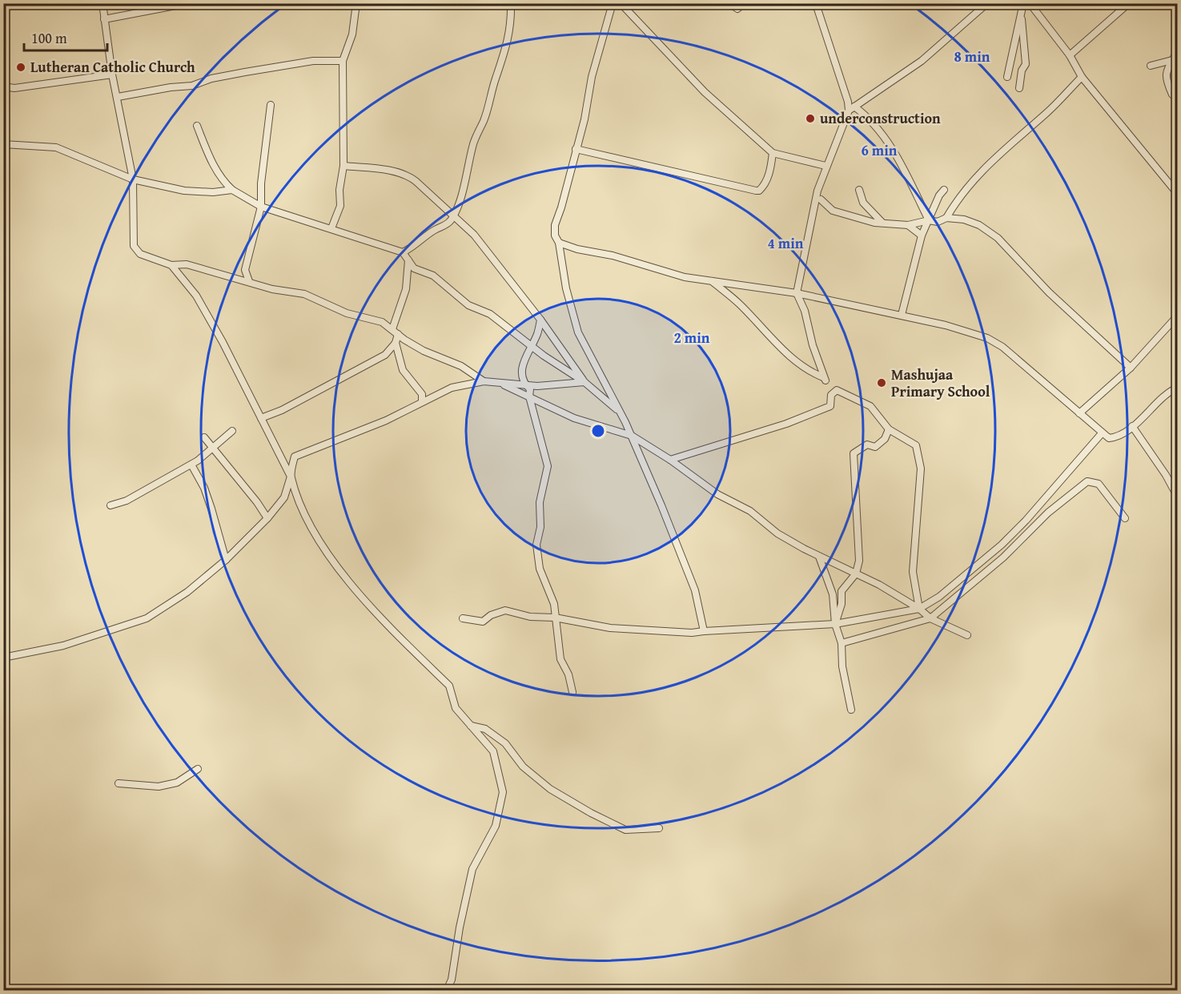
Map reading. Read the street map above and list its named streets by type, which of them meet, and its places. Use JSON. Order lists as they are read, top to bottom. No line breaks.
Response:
{"places":["Lutheran Catholic Church","underconstruction","Mashujaa Primary School"],"scale_bar":"100 m","rings":["8 min","6 min","4 min","2 min"]}
